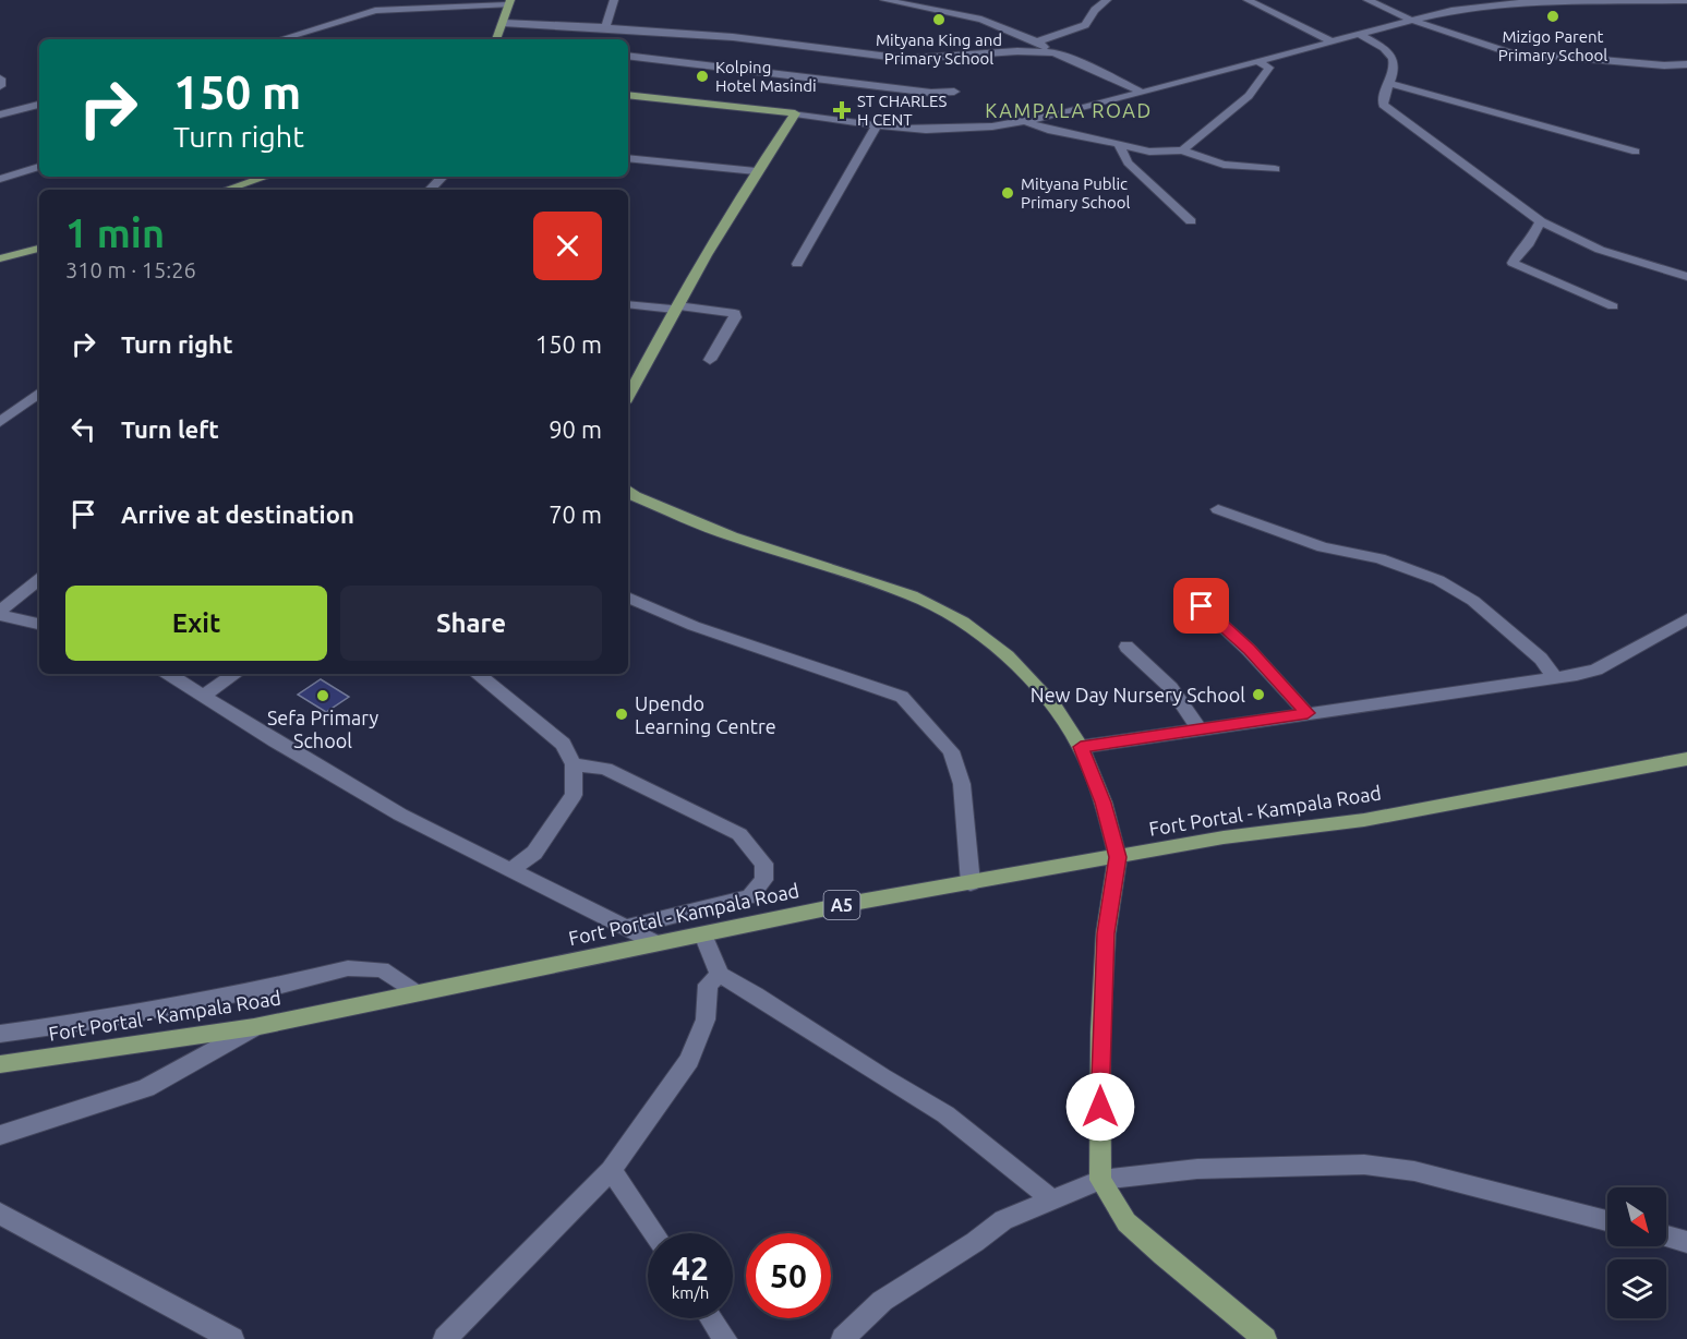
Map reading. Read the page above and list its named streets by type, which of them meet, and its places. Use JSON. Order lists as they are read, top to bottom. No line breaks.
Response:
{"streets":{"main road":["Fort Portal - Kampala Road","A5"]},"districts":["KAMPALA ROAD"],"places":{"other":["Mizigo Parent Primary School","Mityana King and Primary School","Kolping Hotel Masindi","Mityana Public Primary School","New Day Nursery School","Sefa Primary School","Upendo Learning Centre"],"health":["ST CHARLES H CENT"]},"north":"bottom right","page":{"turn":["150 m","Turn right"],"heading":["1 min","310 m · 15:26"],"list":[{"name":"Turn right","value":"150 m"},{"name":"Turn left","value":"90 m"},{"name":"Arrive at destination","value":"70 m"}],"buttons":["Exit","Share"],"speed":"42 km/h","limit":"50"}}
